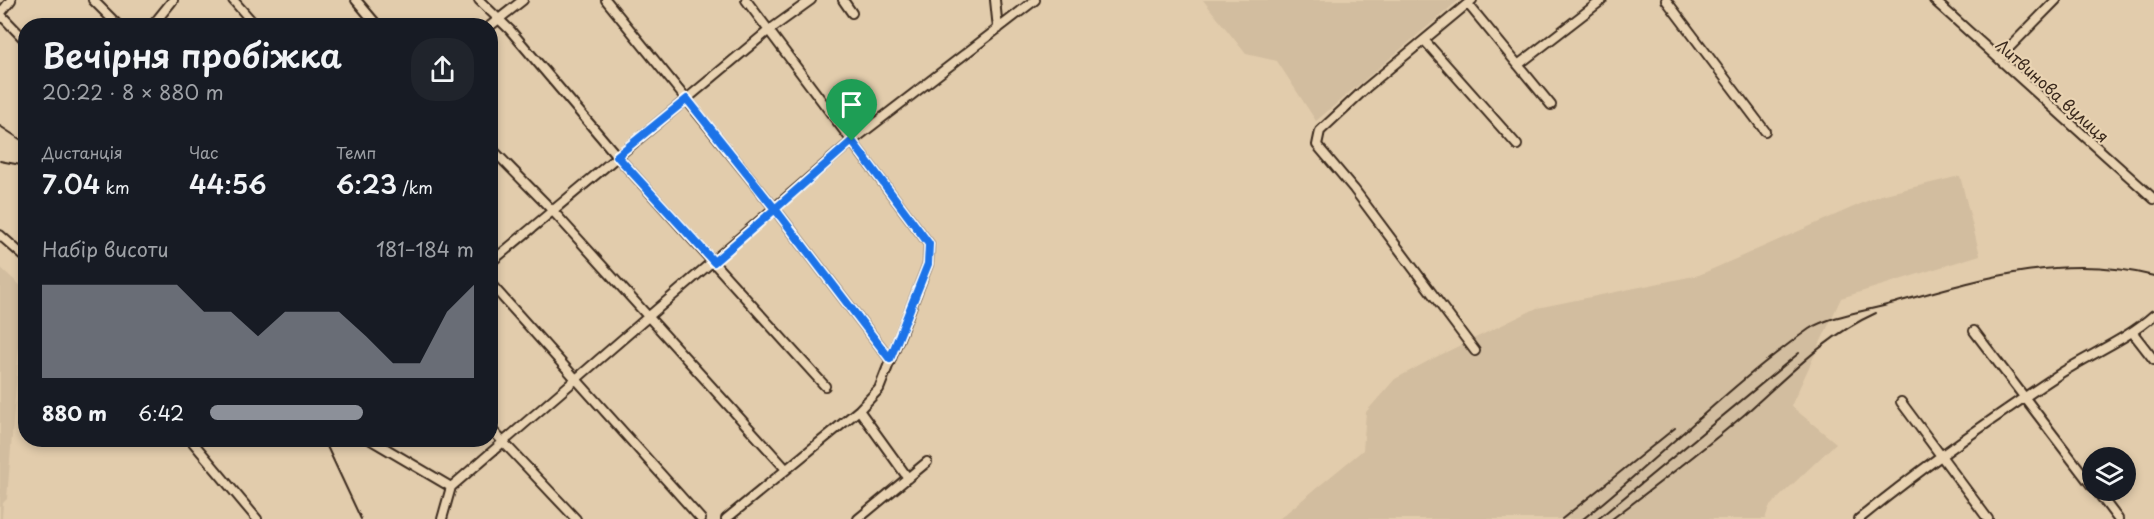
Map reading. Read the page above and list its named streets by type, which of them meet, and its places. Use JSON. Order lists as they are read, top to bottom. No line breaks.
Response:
{"streets":{"street":["Литвинова вулиця"]},"page":{"heading":["Вечірня пробіжка","20:22 · 8 × 880 m"],"stats":[["Дистанція","7.04 km"],["Час","44:56"],["Темп","6:23 /km"]],"chart":["Набір висоти","181–184 m"],"list":[{"name":"880 m","note":"6:42"}]}}
